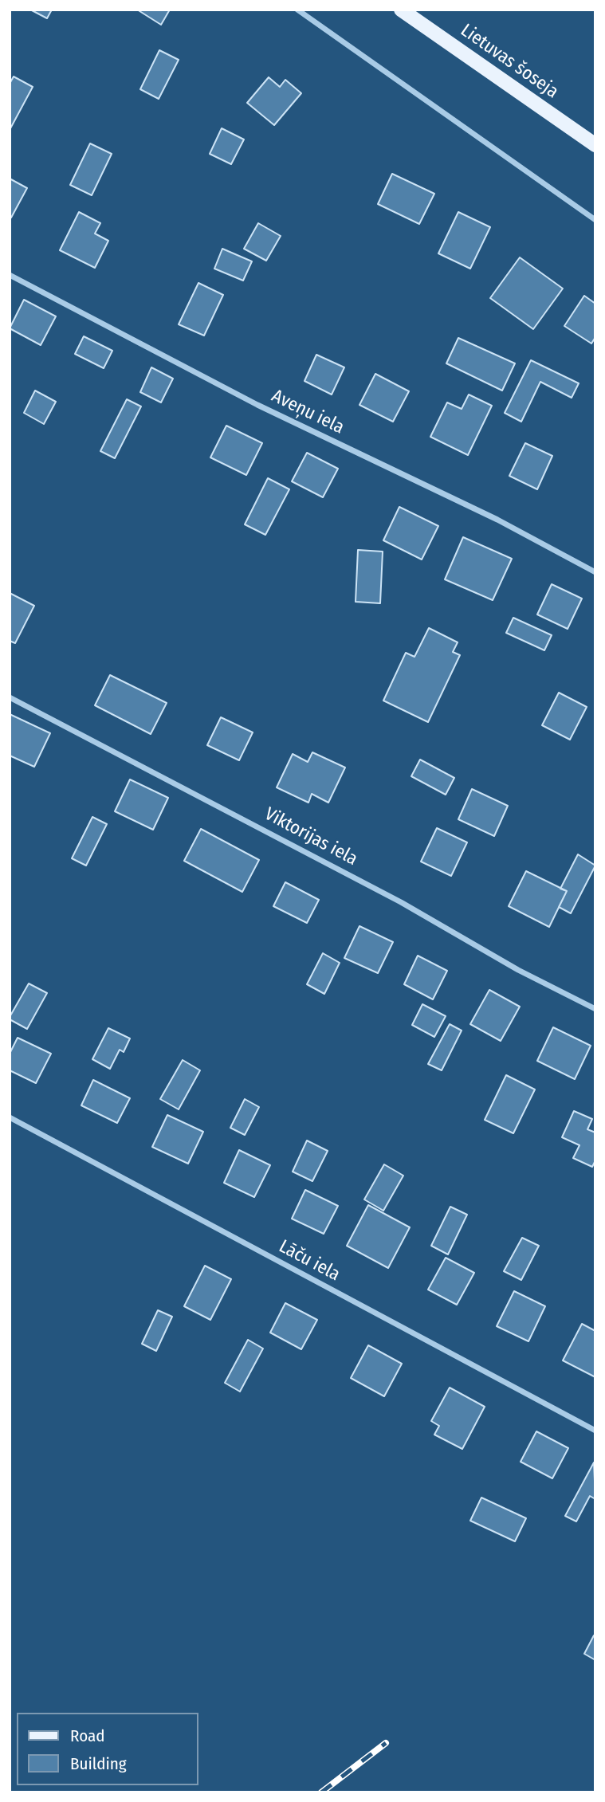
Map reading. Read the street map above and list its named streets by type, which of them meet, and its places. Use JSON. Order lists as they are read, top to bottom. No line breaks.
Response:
{"streets":{"main road":["Lietuvas šoseja"],"street":["Aveņu iela","Viktorijas iela","Lāču iela"]},"legend":["Road","Building"]}
